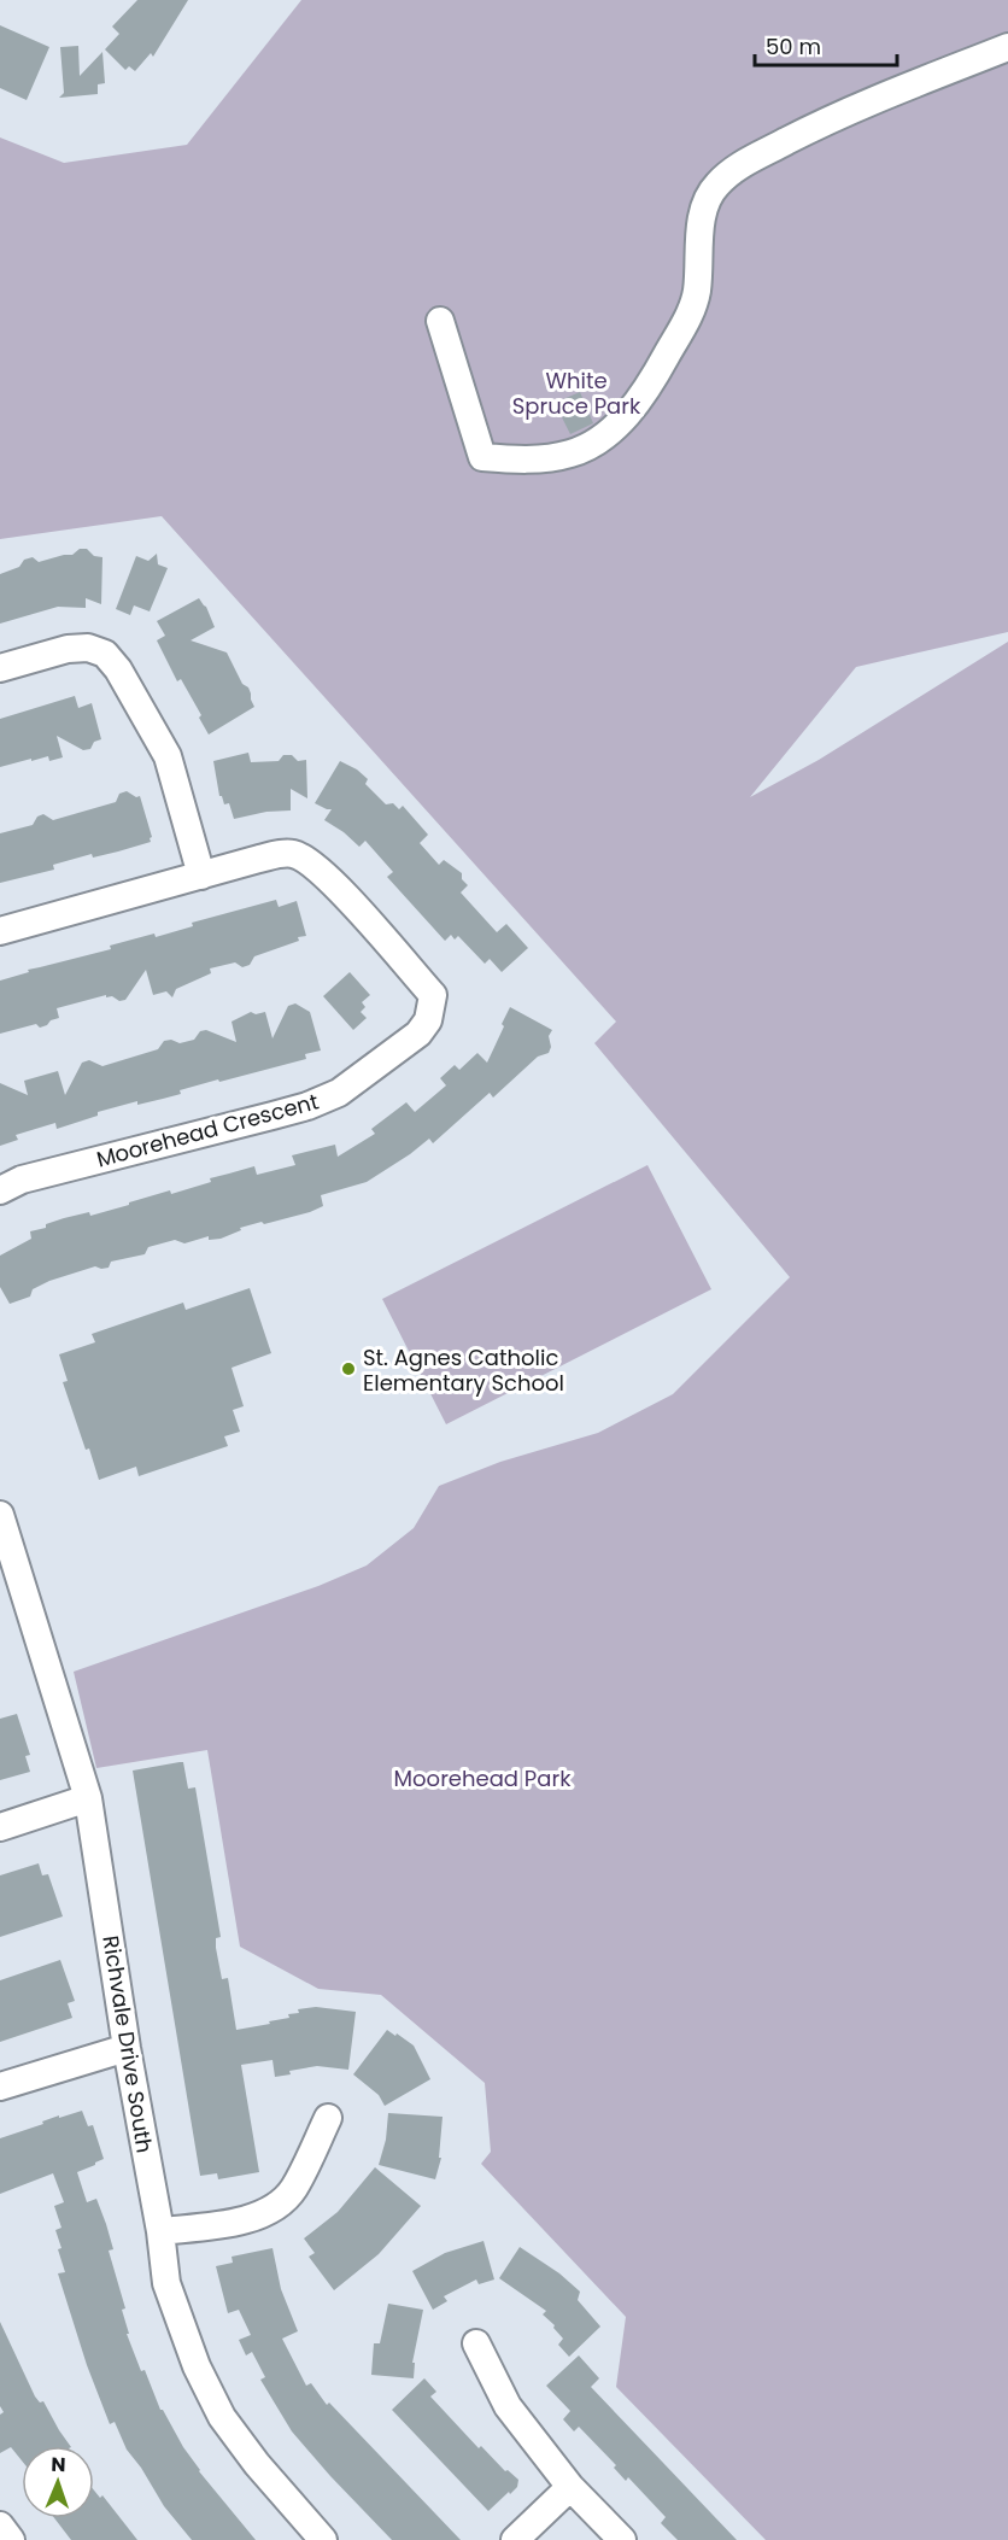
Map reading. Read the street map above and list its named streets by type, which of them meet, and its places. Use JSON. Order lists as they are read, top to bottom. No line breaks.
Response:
{"streets":{"street":["Moorehead Crescent","Richvale Drive South"]},"parks":["White Spruce Park","Moorehead Park"],"places":["St. Agnes Catholic Elementary School"],"scale_bar":"50 m","north":"top"}
